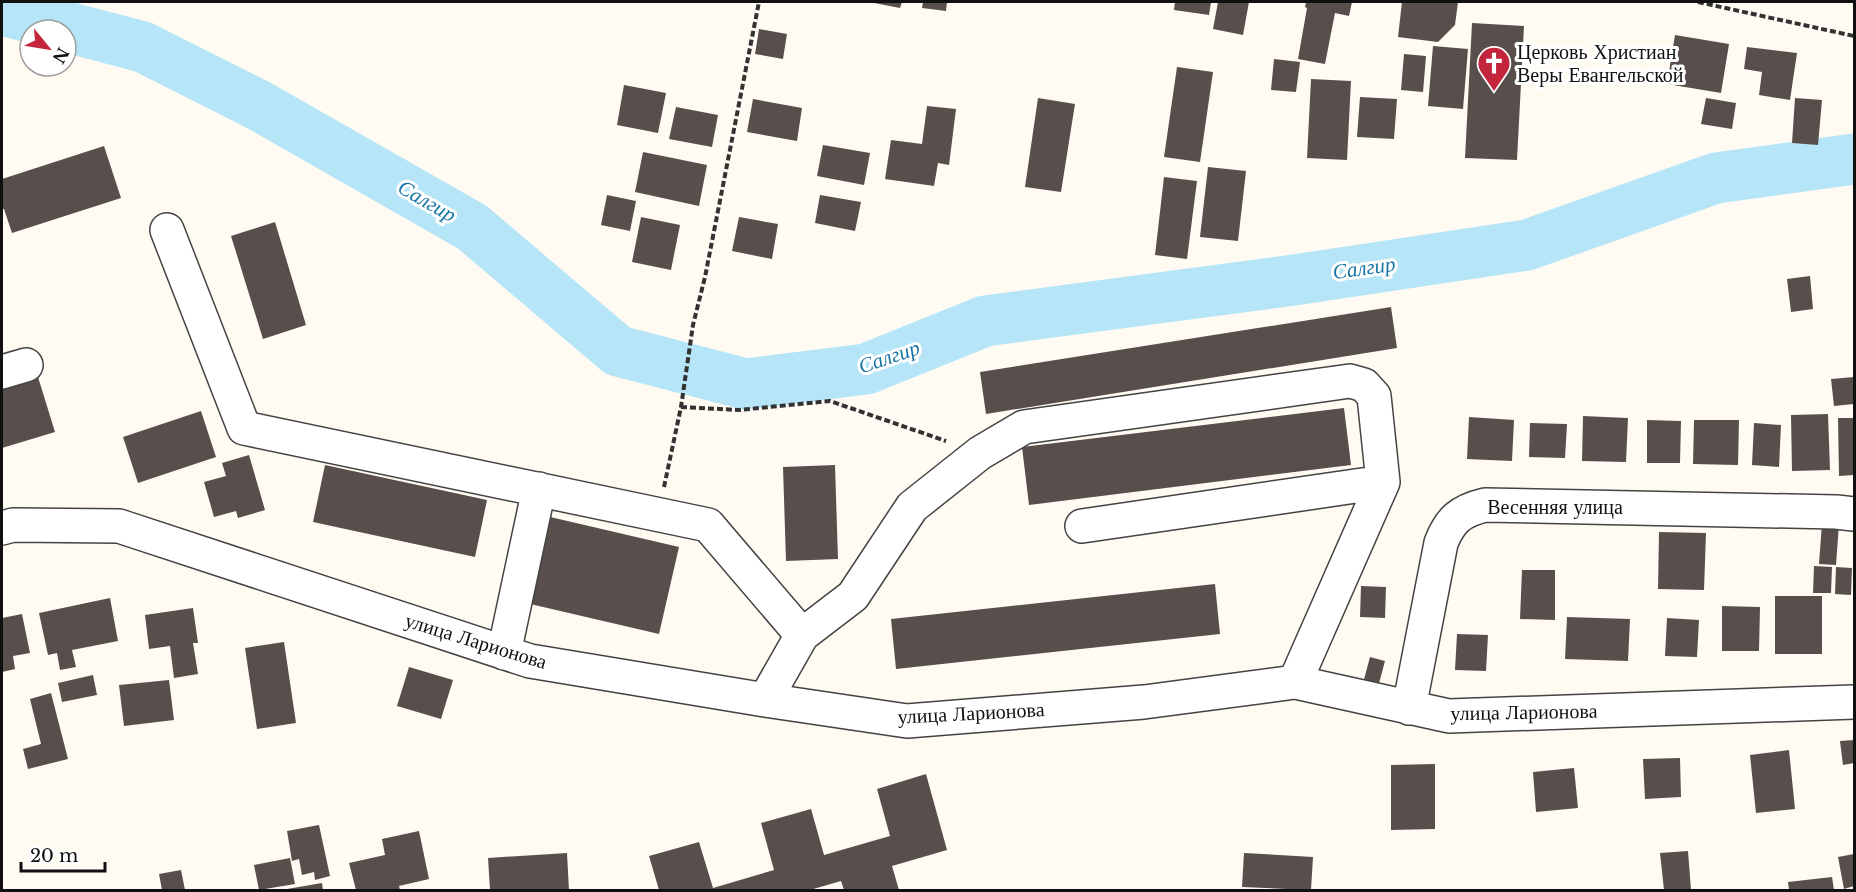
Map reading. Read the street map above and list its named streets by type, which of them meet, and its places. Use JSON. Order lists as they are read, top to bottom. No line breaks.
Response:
{"streets":{"street":["Весенняя улица","улица Ларионова"]},"crossings":[["Весенняя улица","улица Ларионова"]],"water":["Салгир"],"places":{"church":["Церковь Христиан Веры Евангельской"]},"scale_bar":"20 m","north":"bottom right"}
